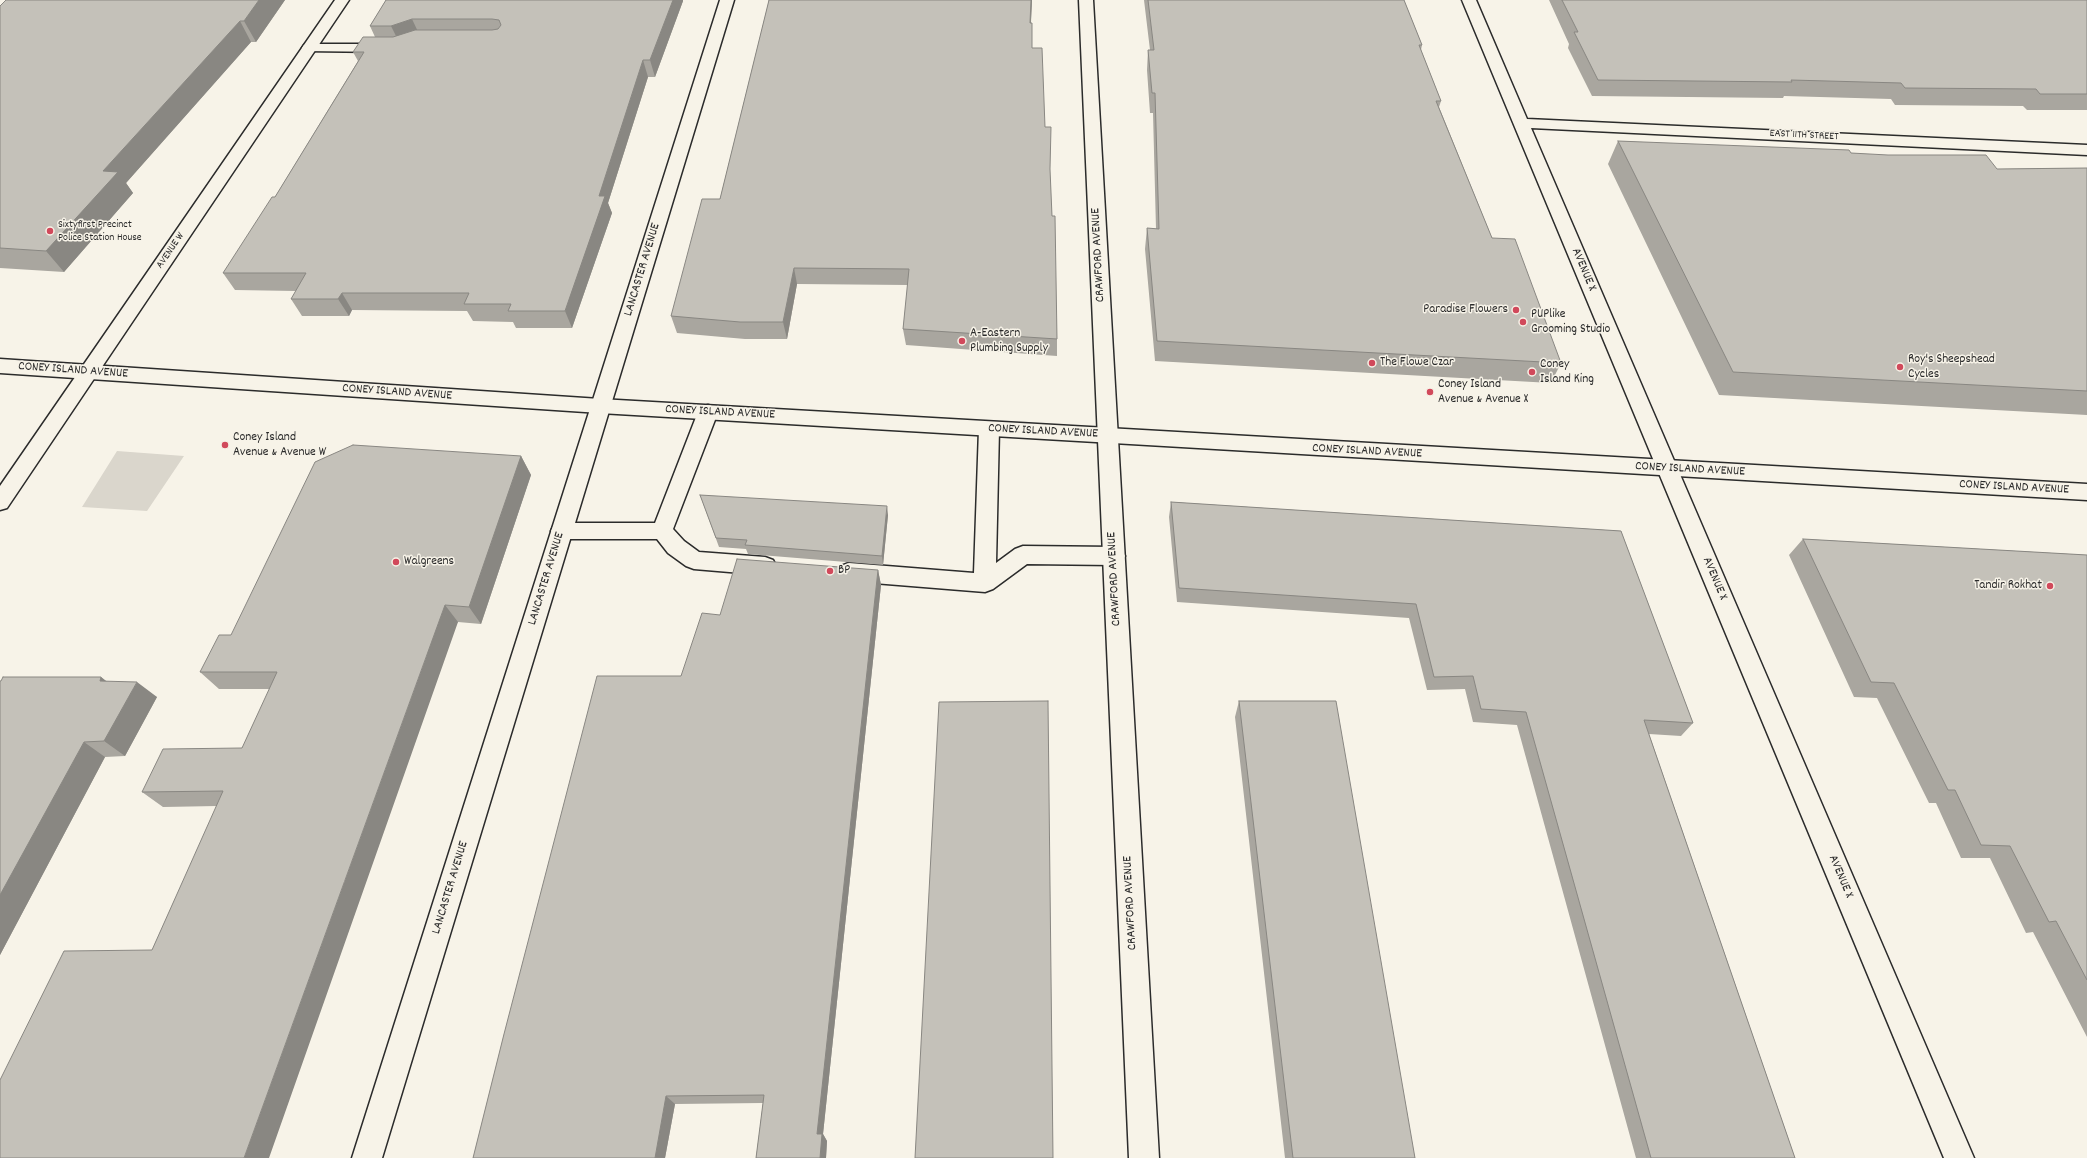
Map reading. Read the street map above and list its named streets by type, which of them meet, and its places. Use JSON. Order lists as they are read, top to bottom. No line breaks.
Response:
{"streets":{"street":["EAST 11TH STREET","AVENUE W","CRAWFORD AVENUE","LANCASTER AVENUE","AVENUE X","CONEY ISLAND AVENUE"]},"crossings":[["EAST 11TH STREET","AVENUE X"],["AVENUE W","CONEY ISLAND AVENUE"],["CRAWFORD AVENUE","CONEY ISLAND AVENUE"],["LANCASTER AVENUE","CONEY ISLAND AVENUE"],["AVENUE X","CONEY ISLAND AVENUE"]],"places":["Sixtyfirst Precinct Police Station House","Paradise Flowers","PUPlike Grooming Studio","A-Eastern Plumbing Supply","The Flowe Czar","Roy's Sheepshead Cycles","Coney Island King","Coney Island Avenue & Avenue X","Coney Island Avenue & Avenue W","Walgreens","BP","Tandir Rokhat"]}
